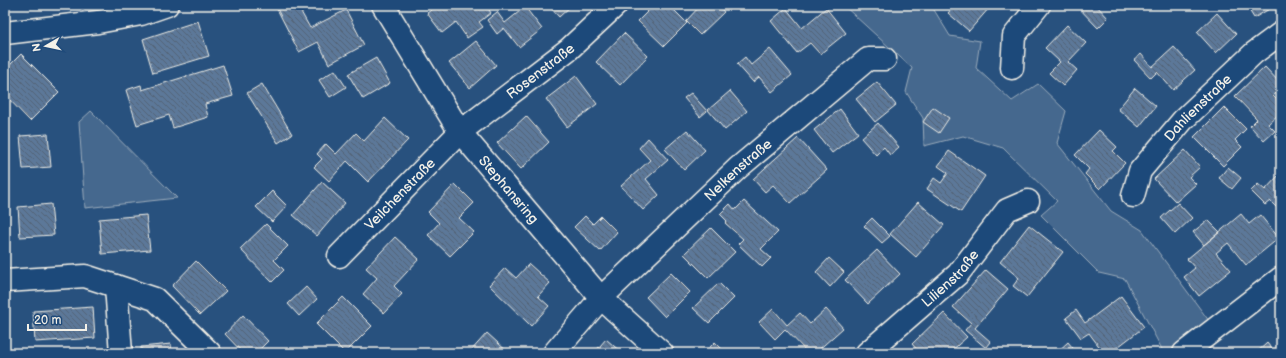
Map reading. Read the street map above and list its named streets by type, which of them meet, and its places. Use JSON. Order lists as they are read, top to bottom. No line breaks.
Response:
{"streets":{"street":["Rosenstraße","Dahlienstraße","Nelkenstraße","Stephansring","Veilchenstraße","Lilienstraße"]},"crossings":[["Rosenstraße","Stephansring"],["Rosenstraße","Veilchenstraße"],["Nelkenstraße","Stephansring"],["Stephansring","Veilchenstraße"]],"scale_bar":"20 m","north":"left"}
